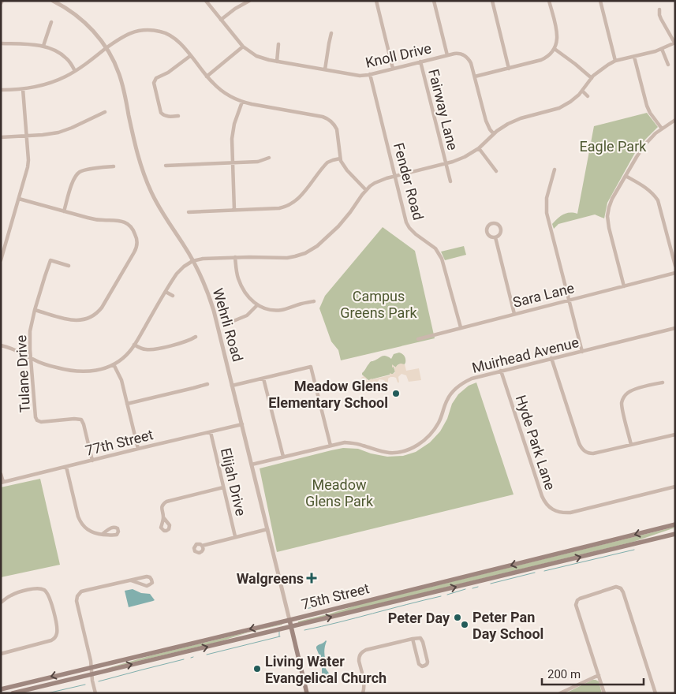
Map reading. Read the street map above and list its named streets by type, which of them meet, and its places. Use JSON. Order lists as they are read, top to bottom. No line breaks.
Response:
{"streets":{"main road":["Wehrli Road","75th Street"],"street":["Knoll Drive","Fairway Lane","Fender Road","Sara Lane","Muirhead Avenue","Tulane Drive","77th Street","Hyde Park Lane","Elijah Drive"]},"crossings":[["Knoll Drive","Fairway Lane"],["Knoll Drive","Fender Road"],["Fender Road","Sara Lane"],["Wehrli Road","Muirhead Avenue"],["Wehrli Road","77th Street"],["Wehrli Road","75th Street"],["Muirhead Avenue","Hyde Park Lane"],["Tulane Drive","77th Street"],["77th Street","Elijah Drive"]],"parks":["Eagle Park","Campus Greens Park","Meadow Glens Park"],"places":{"other":["Meadow Glens Elementary School","Peter Day","Peter Pan Day School","Living Water Evangelical Church"],"health":["Walgreens"]},"scale_bar":"200 m"}
